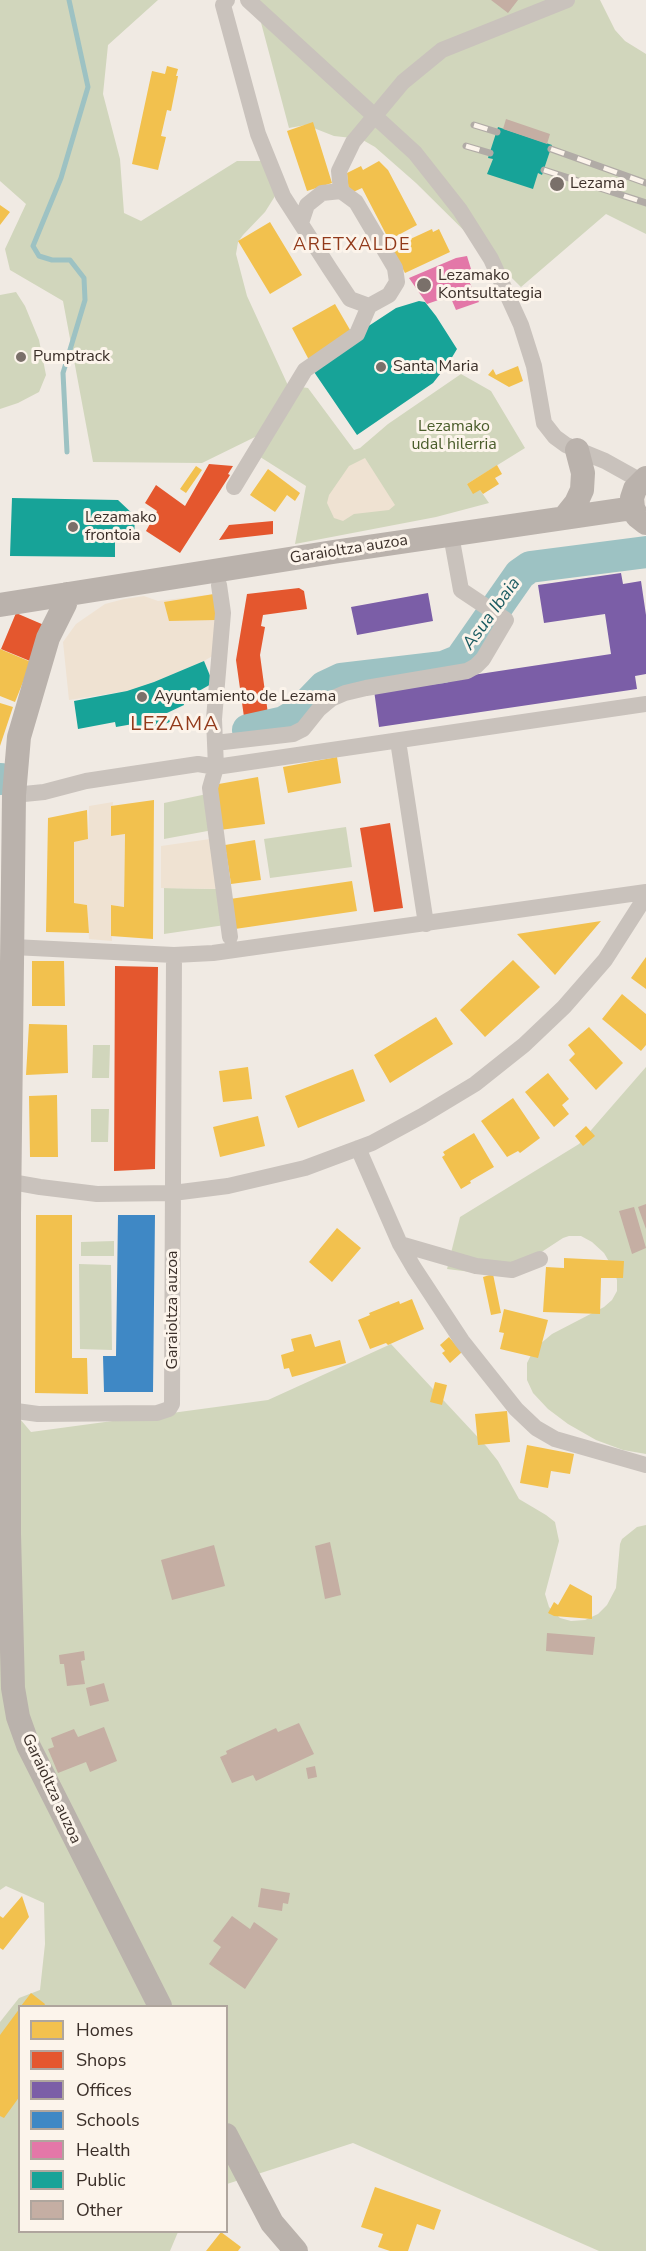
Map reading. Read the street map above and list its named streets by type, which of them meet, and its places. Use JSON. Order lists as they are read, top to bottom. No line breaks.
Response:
{"streets":{"street":["Garaioltza auzoa"]},"districts":["ARETXALDE","LEZAMA"],"water":["Asua Ibaia"],"parks":["Lezamako udal hilerria"],"places":["Lezama","Lezamako Kontsultategia","Pumptrack","Santa Maria","Lezamako frontoia","Ayuntamiento de Lezama"],"legend":["Homes","Shops","Offices","Schools","Health","Public","Other"]}
